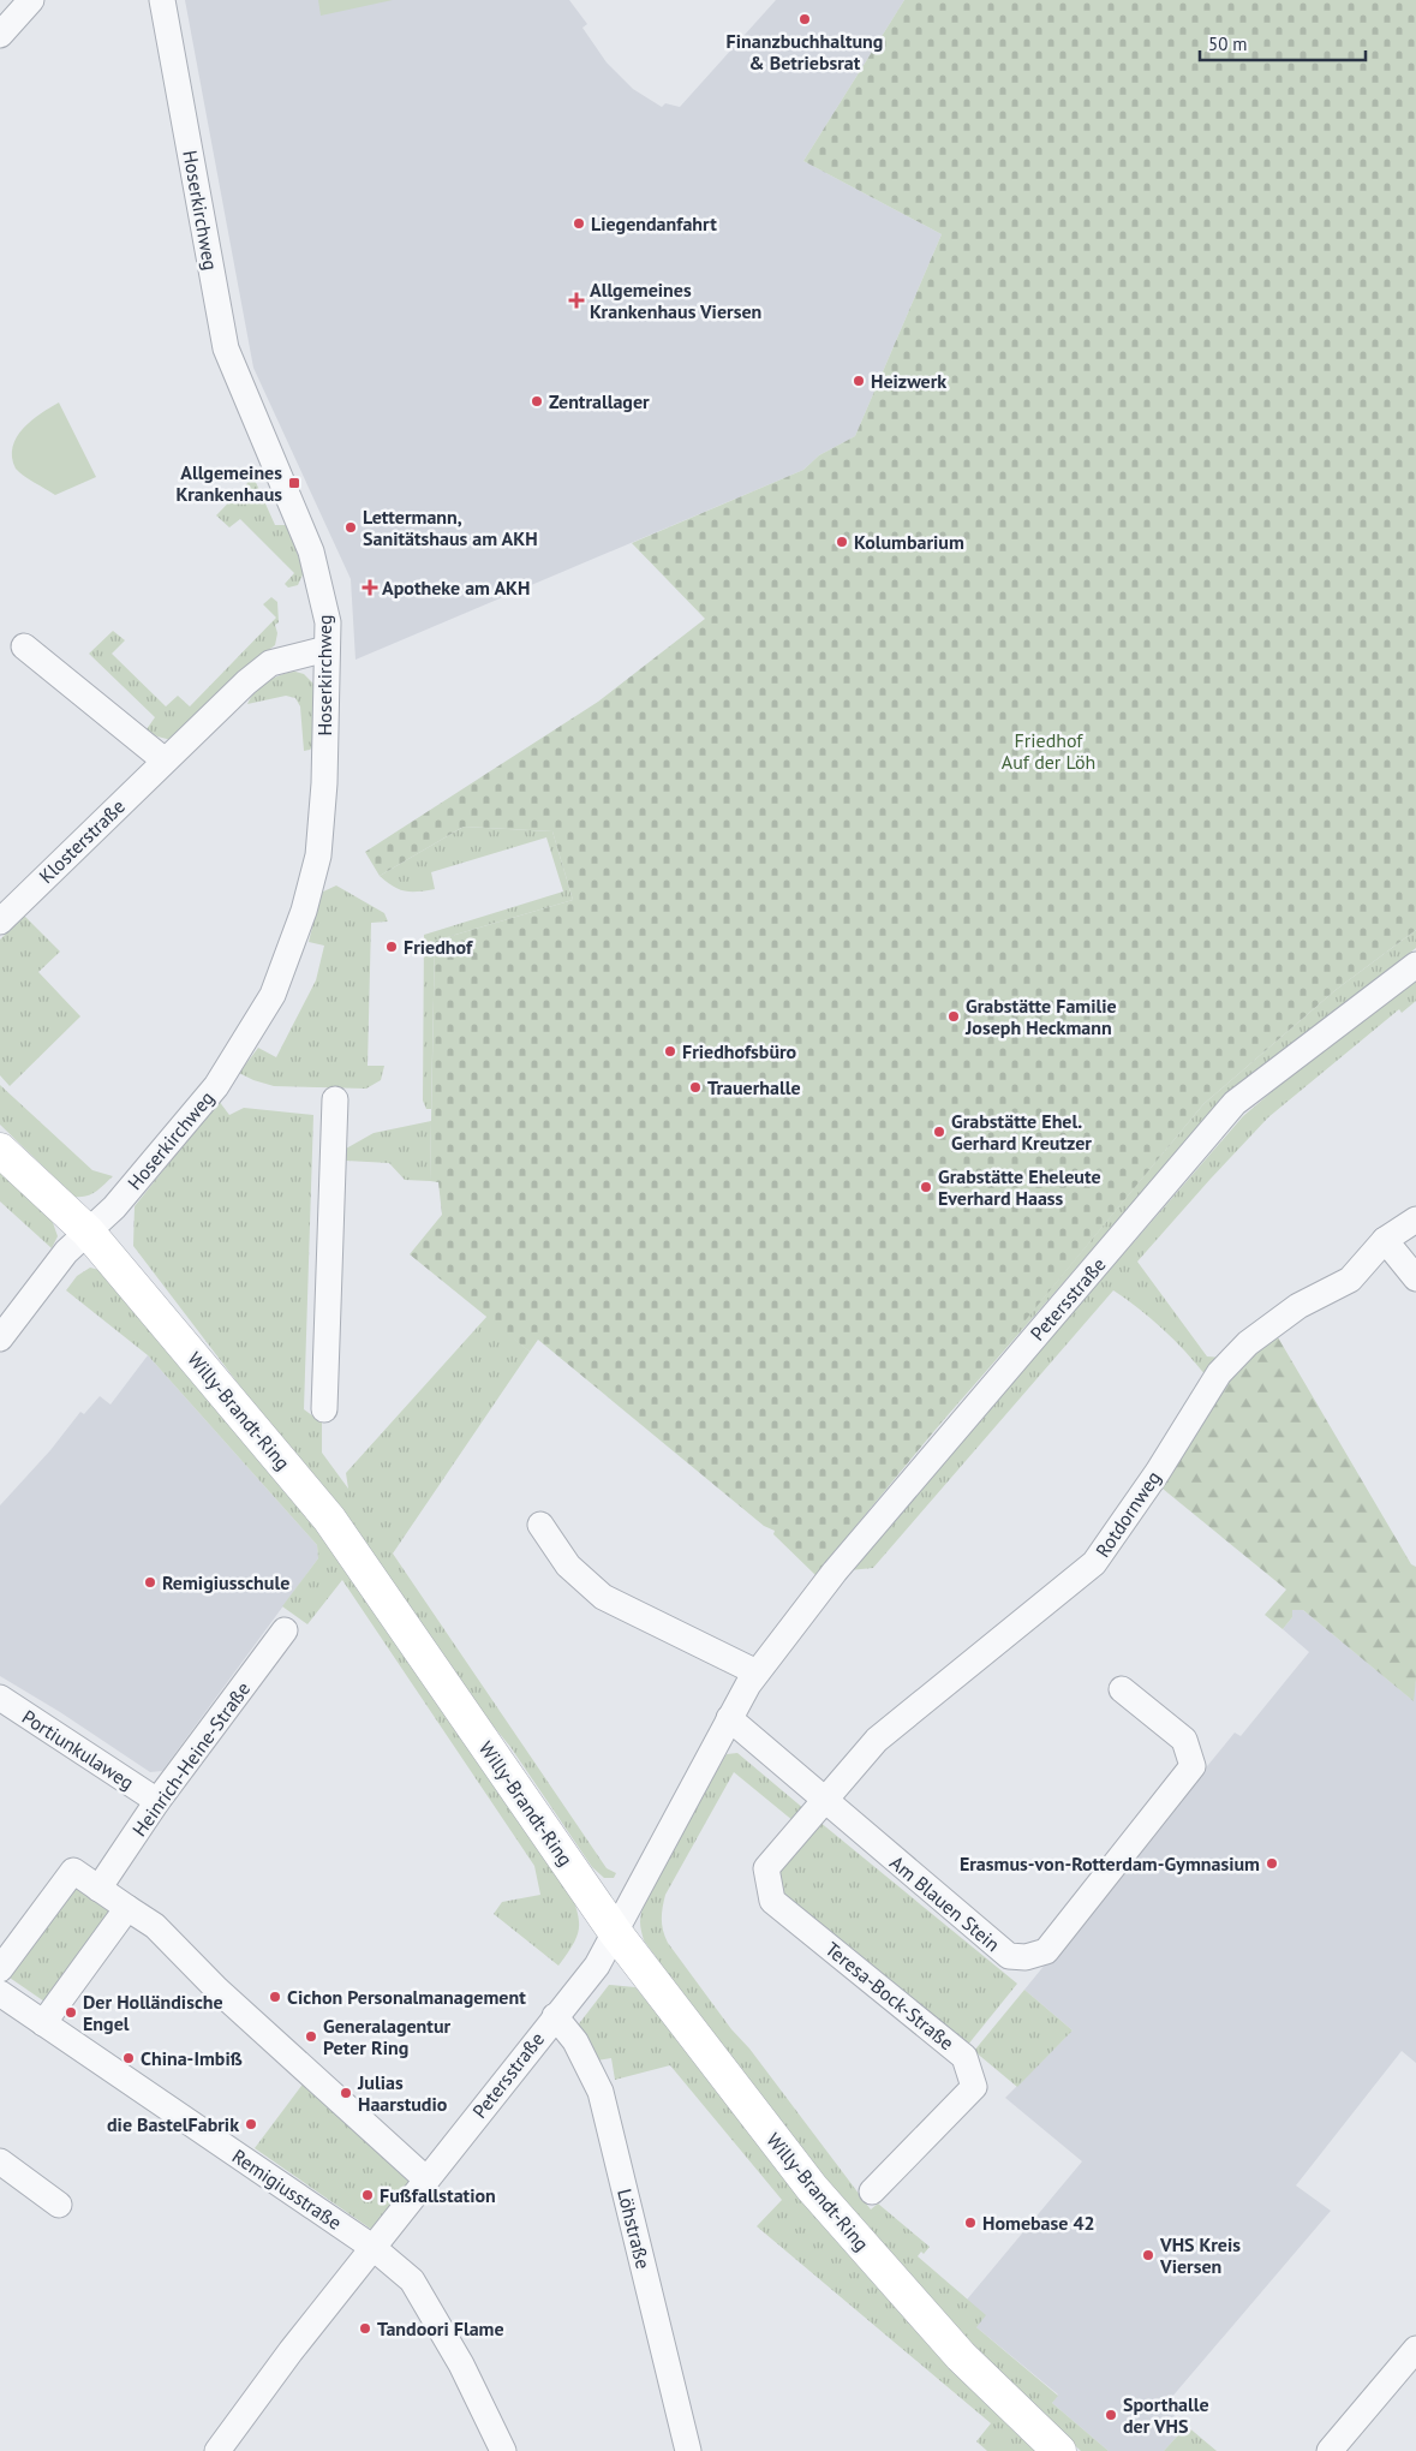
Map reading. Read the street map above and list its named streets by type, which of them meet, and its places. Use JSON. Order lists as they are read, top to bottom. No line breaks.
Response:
{"streets":{"main road":["Willy-Brandt-Ring"],"street":["Hoserkirchweg","Klosterstraße","Petersstraße","Rotdornweg","Portiunkulaweg","Heinrich-Heine-Straße","Am Blauen Stein","Teresa-Bock-Straße","Remigiusstraße","Löhstraße"]},"crossings":[["Hoserkirchweg","Klosterstraße"],["Hoserkirchweg","Willy-Brandt-Ring"],["Petersstraße","Willy-Brandt-Ring"],["Petersstraße","Am Blauen Stein"],["Petersstraße","Remigiusstraße"],["Petersstraße","Löhstraße"],["Rotdornweg","Am Blauen Stein"],["Rotdornweg","Teresa-Bock-Straße"],["Portiunkulaweg","Heinrich-Heine-Straße"],["Am Blauen Stein","Teresa-Bock-Straße"]],"parks":["Friedhof Auf der Löh"],"places":{"other":["Finanzbuchhaltung & Betriebsrat","Liegendanfahrt","Heizwerk","Zentrallager","Lettermann, Sanitätshaus am AKH","Kolumbarium","Friedhof","Grabstätte Familie Joseph Heckmann","Friedhofsbüro","Trauerhalle","Grabstätte Ehel. Gerhard Kreutzer","Grabstätte Eheleute Everhard Haass","Remigiusschule","Erasmus-von-Rotterdam-Gymnasium","Cichon Personalmanagement","Der Holländische Engel","Generalagentur Peter Ring","China-Imbiß","Julias Haarstudio","die BastelFabrik","Fußfallstation","Homebase 42","VHS Kreis Viersen","Tandoori Flame","Sporthalle der VHS"],"health":["Allgemeines Krankenhaus Viersen","Apotheke am AKH"],"transit":["Allgemeines Krankenhaus"]},"scale_bar":"50 m"}
